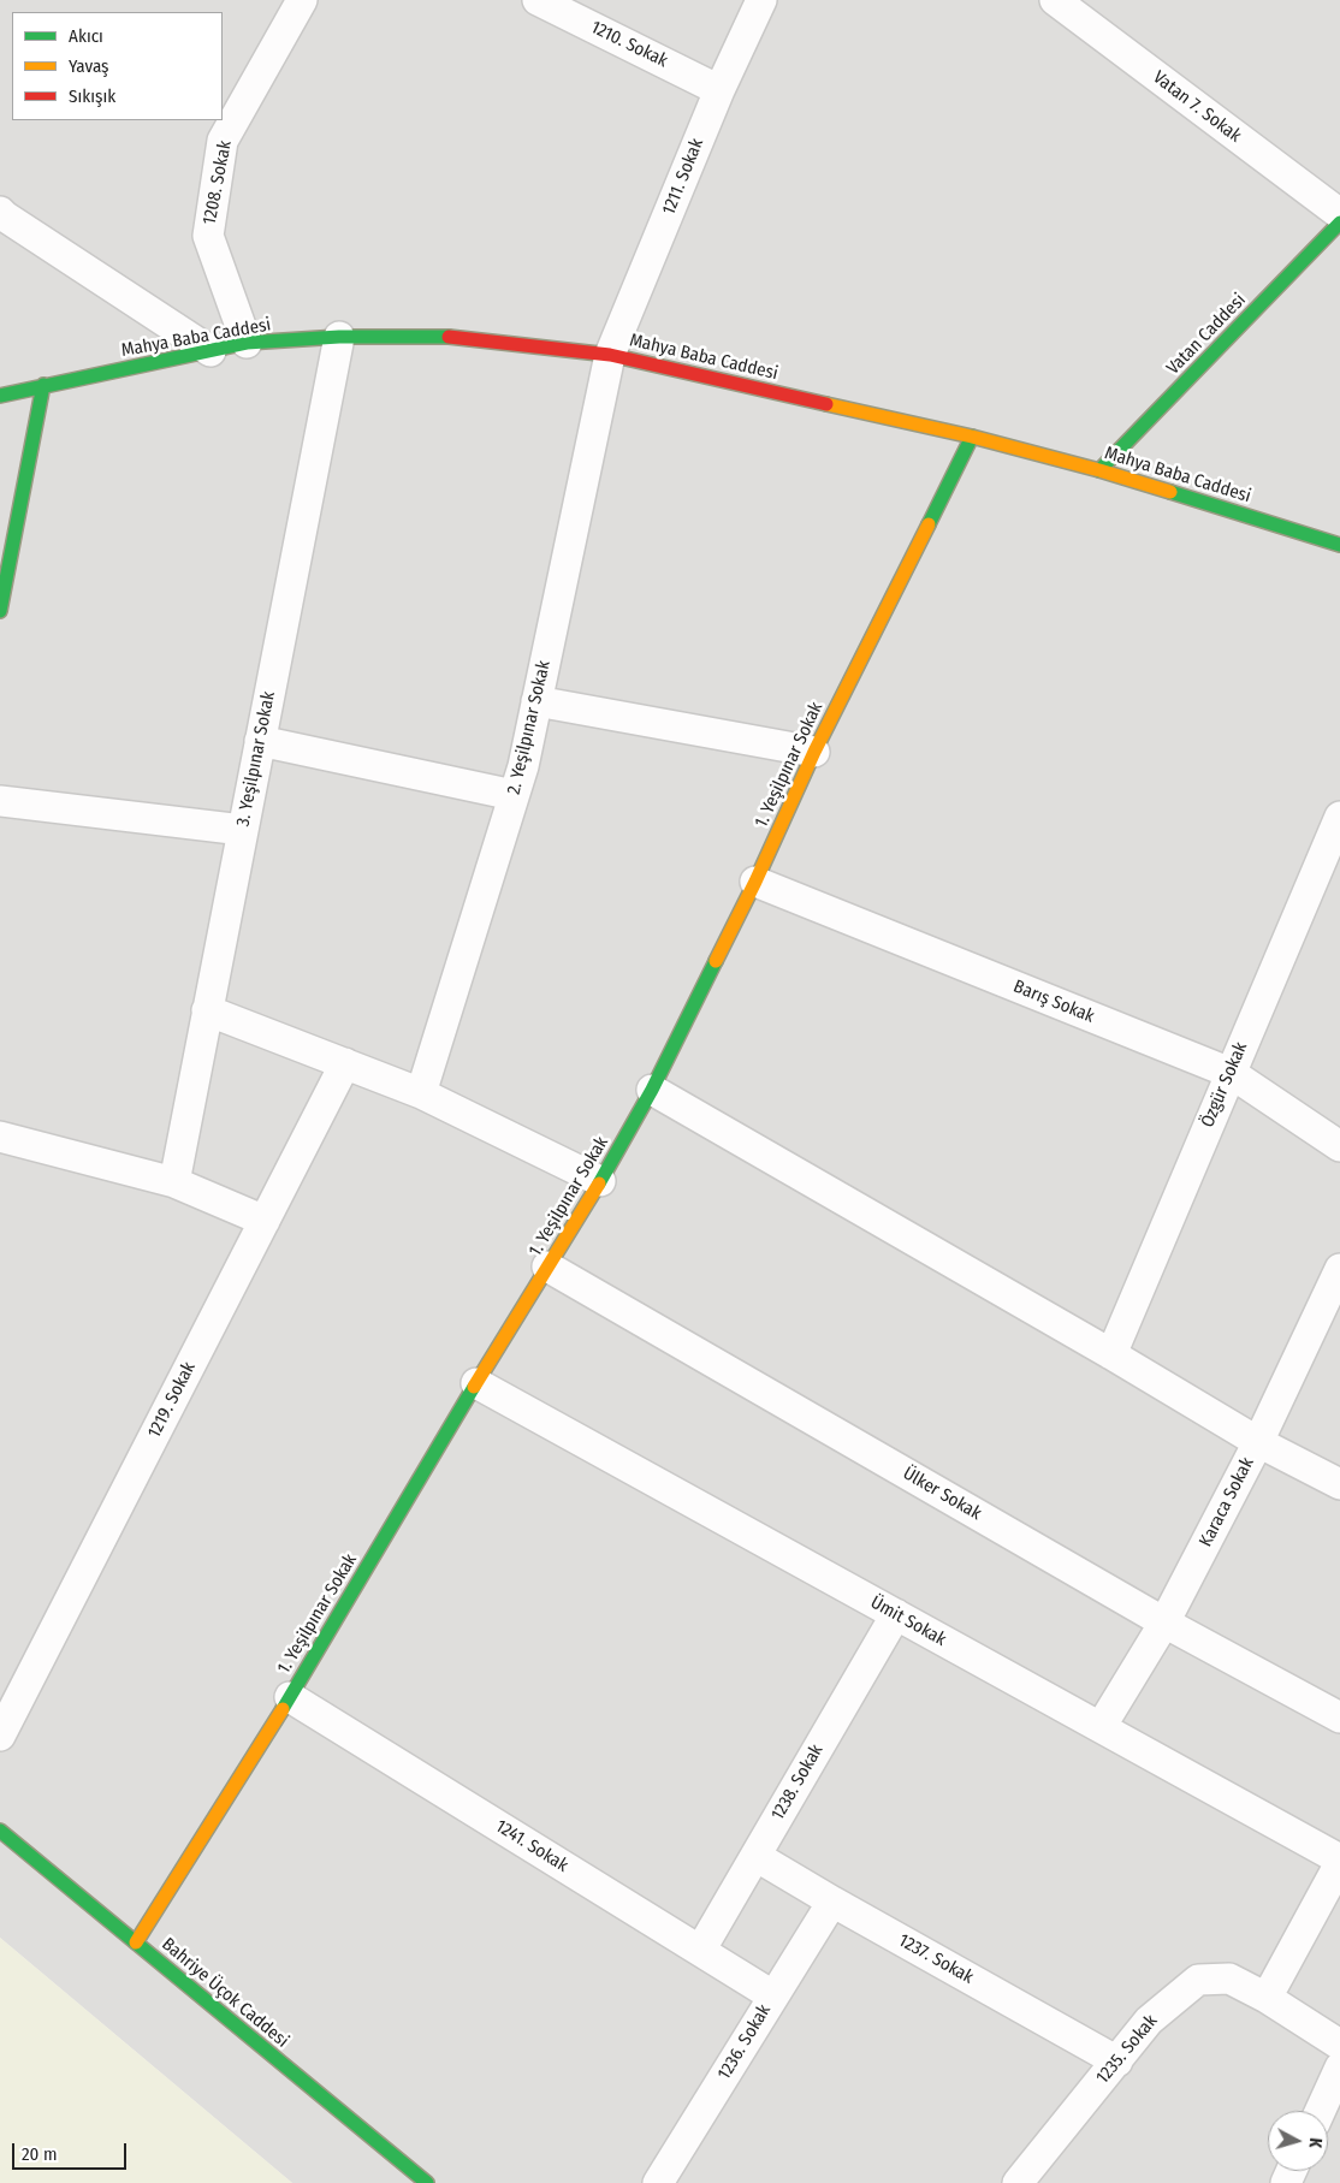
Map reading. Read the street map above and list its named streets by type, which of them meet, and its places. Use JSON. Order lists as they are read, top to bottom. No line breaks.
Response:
{"streets":{"street":["1210. Sokak","Vatan 7. Sokak","1211. Sokak","1208. Sokak","Vatan Caddesi","Mahya Baba Caddesi","2. Yeşilpınar Sokak","3. Yeşilpınar Sokak","1. Yeşilpınar Sokak","Barış Sokak","Özgür Sokak","1219. Sokak","Ülker Sokak","Karaca Sokak","Ümit Sokak","1238. Sokak","1241. Sokak","1237. Sokak","Bahriye Üçok Caddesi","1236. Sokak","1235. Sokak"]},"crossings":[["1210. Sokak","1211. Sokak"],["1211. Sokak","Mahya Baba Caddesi"],["1211. Sokak","2. Yeşilpınar Sokak"],["1208. Sokak","Mahya Baba Caddesi"],["Vatan Caddesi","Mahya Baba Caddesi"],["Mahya Baba Caddesi","2. Yeşilpınar Sokak"],["Mahya Baba Caddesi","3. Yeşilpınar Sokak"],["Mahya Baba Caddesi","1. Yeşilpınar Sokak"],["1. Yeşilpınar Sokak","Barış Sokak"],["1. Yeşilpınar Sokak","Ülker Sokak"],["1. Yeşilpınar Sokak","Ümit Sokak"],["1. Yeşilpınar Sokak","1241. Sokak"],["1. Yeşilpınar Sokak","Bahriye Üçok Caddesi"],["Barış Sokak","Özgür Sokak"],["Ülker Sokak","Karaca Sokak"],["Karaca Sokak","Ümit Sokak"],["Ümit Sokak","1238. Sokak"],["1238. Sokak","1241. Sokak"],["1238. Sokak","1237. Sokak"],["1241. Sokak","1236. Sokak"],["1237. Sokak","1236. Sokak"],["1237. Sokak","1235. Sokak"]],"legend":["Akıcı","Yavaş","Sıkışık"],"scale_bar":"20 m","north":"right"}
